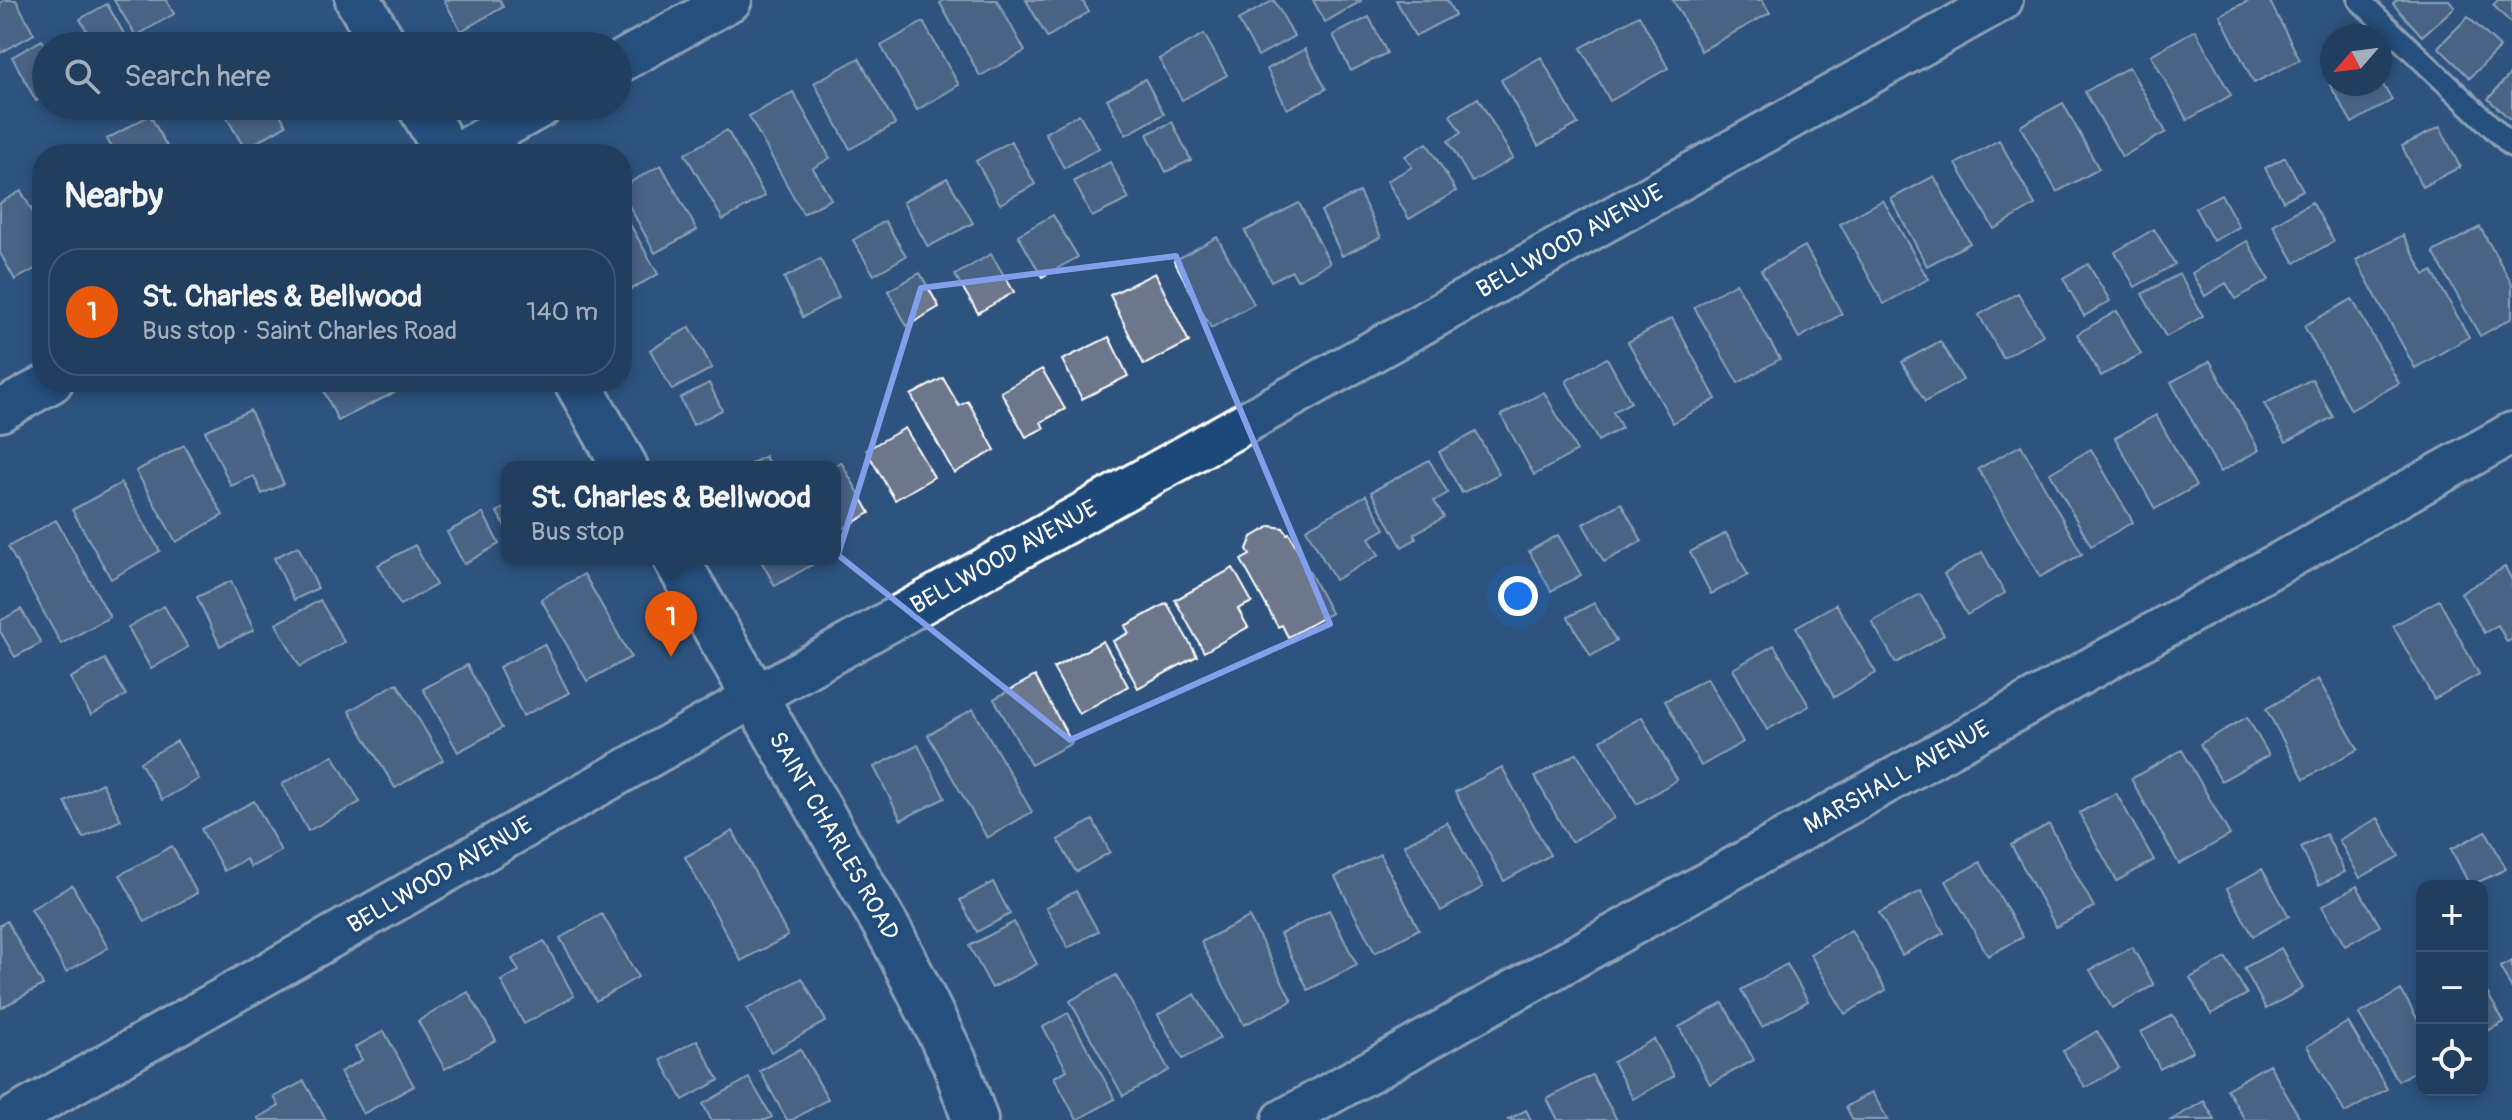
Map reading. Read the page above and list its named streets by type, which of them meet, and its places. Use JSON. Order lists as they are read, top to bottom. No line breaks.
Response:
{"streets":{"main road":["SAINT CHARLES ROAD"],"street":["BELLWOOD AVENUE","MARSHALL AVENUE"]},"crossings":[["BELLWOOD AVENUE","SAINT CHARLES ROAD"]],"north":"bottom left","page":{"search":"Search here","heading":"Nearby","list":[{"mark":"1","name":"St. Charles & Bellwood","note":"Bus stop · Saint Charles Road","value":"140 m"}],"popup":["St. Charles & Bellwood","Bus stop"],"pins":"1","map_buttons":["+","−"]}}
